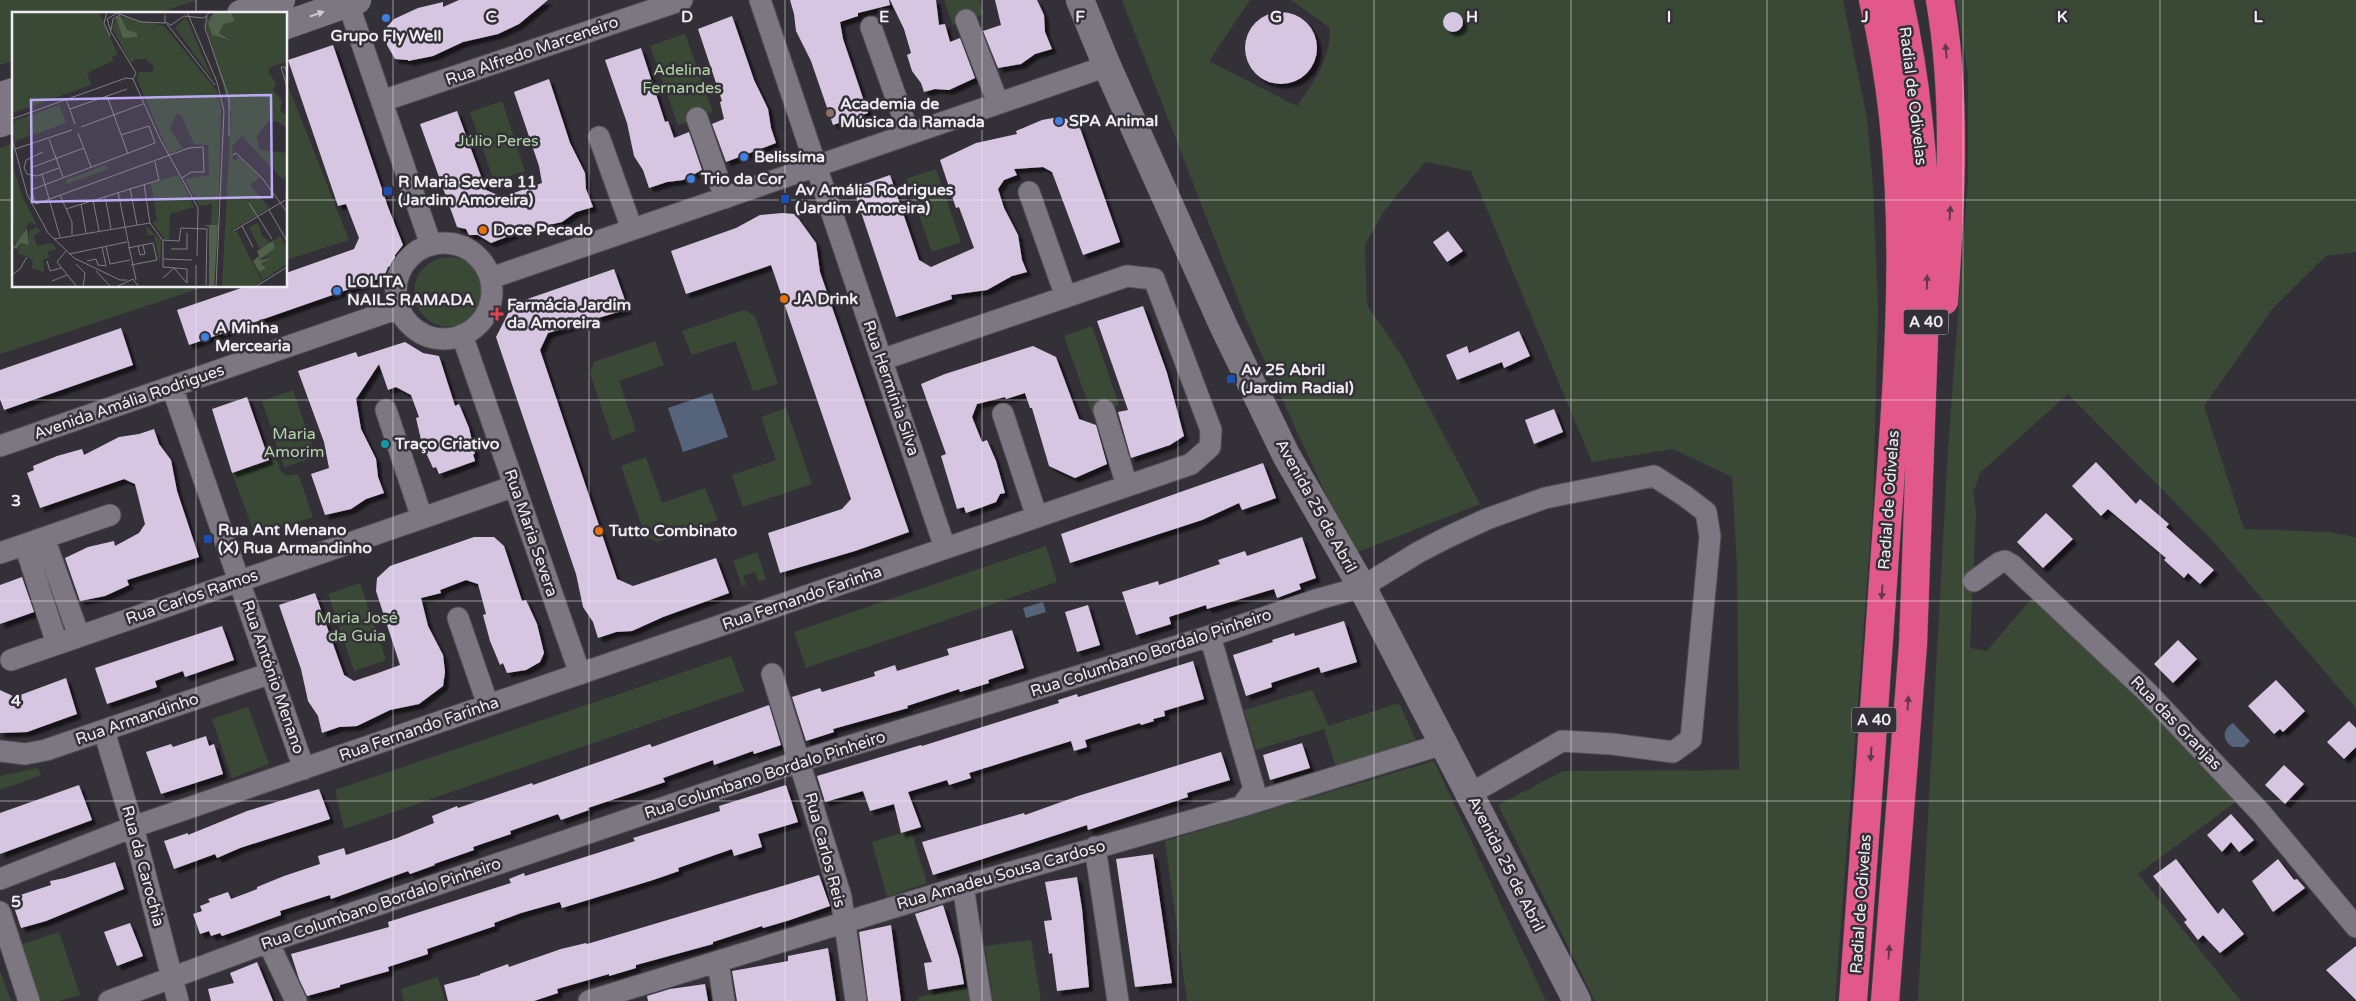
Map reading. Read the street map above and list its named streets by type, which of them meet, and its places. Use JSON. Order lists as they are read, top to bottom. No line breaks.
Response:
{"streets":{"highway":["Radial de Odivelas","A 40"],"street":["Rua Alfredo Marceneiro","Rua Hermínia Silva","Avenida Amália Rodrigues","Avenida 25 de Abril","Rua Maria Severa","Rua Carlos Ramos","Rua Fernando Farinha","Rua Columbano Bordalo Pinheiro","Rua António Menano","Rua Armandinho","Rua das Granjas","Rua Carlos Reis","Rua da Carochia","Rua Amadeu Sousa Cardoso"]},"crossings":[["Rua Hermínia Silva","Rua Fernando Farinha"],["Avenida Amália Rodrigues","Rua Maria Severa"],["Avenida Amália Rodrigues","Rua António Menano"],["Avenida 25 de Abril","Rua Columbano Bordalo Pinheiro"],["Avenida 25 de Abril","Rua Amadeu Sousa Cardoso"],["Rua Maria Severa","Rua Carlos Ramos"],["Rua Maria Severa","Rua Fernando Farinha"],["Rua Carlos Ramos","Rua António Menano"],["Rua Fernando Farinha","Rua António Menano"],["Rua Fernando Farinha","Rua da Carochia"],["Rua Columbano Bordalo Pinheiro","Rua Carlos Reis"],["Rua Columbano Bordalo Pinheiro","Rua da Carochia"],["Rua António Menano","Rua Armandinho"],["Rua Armandinho","Rua da Carochia"],["Rua Carlos Reis","Rua Amadeu Sousa Cardoso"]],"parks":["Adelina Fernandes","Júlio Peres","Maria Amorim","Maria José da Guia"],"places":{"other":["Grupo Fly Well","Academia de Música da Ramada","SPA Animal","Belissíma","Trio da Cor","Doce Pecado","LOLITA NAILS RAMADA","JA Drink","A Minha Mercearia","Traço Criativo","Tutto Combinato"],"transit":["R Maria Severa 11 (Jardim Amoreira)","Av Amália Rodrigues (Jardim Amoreira)","Av 25 Abril (Jardim Radial)","Rua Ant Menano (X) Rua Armandinho"],"health":["Farmácia Jardim da Amoreira"]},"grid":{"columns":["C","D","E","F","G","H","I","J","K","L"],"rows":["3","4","5"]}}
